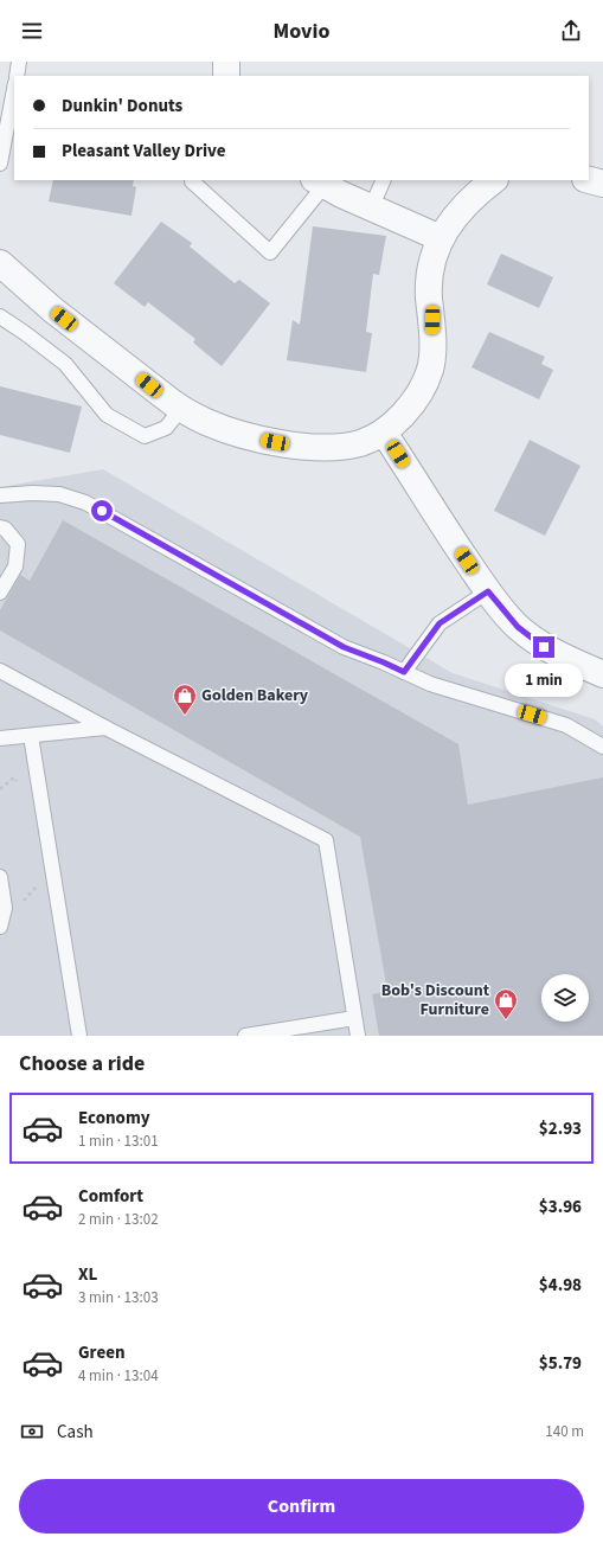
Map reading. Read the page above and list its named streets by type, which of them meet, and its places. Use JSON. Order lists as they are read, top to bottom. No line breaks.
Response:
{"places":{"shop":["Golden Bakery","Bob's Discount Furniture"]},"page":{"header":"Movio","banner":["Dunkin' Donuts","Pleasant Valley Drive"],"bubble":"1 min","heading":"Choose a ride","list":[{"name":"Economy","note":"1 min · 13:01","value":"$2.93"},{"name":"Comfort","note":"2 min · 13:02","value":"$3.96"},{"name":"XL","note":"3 min · 13:03","value":"$4.98"},{"name":"Green","note":"4 min · 13:04","value":"$5.79"}],"pay":["Cash","140 m"],"buttons":"Confirm"}}
